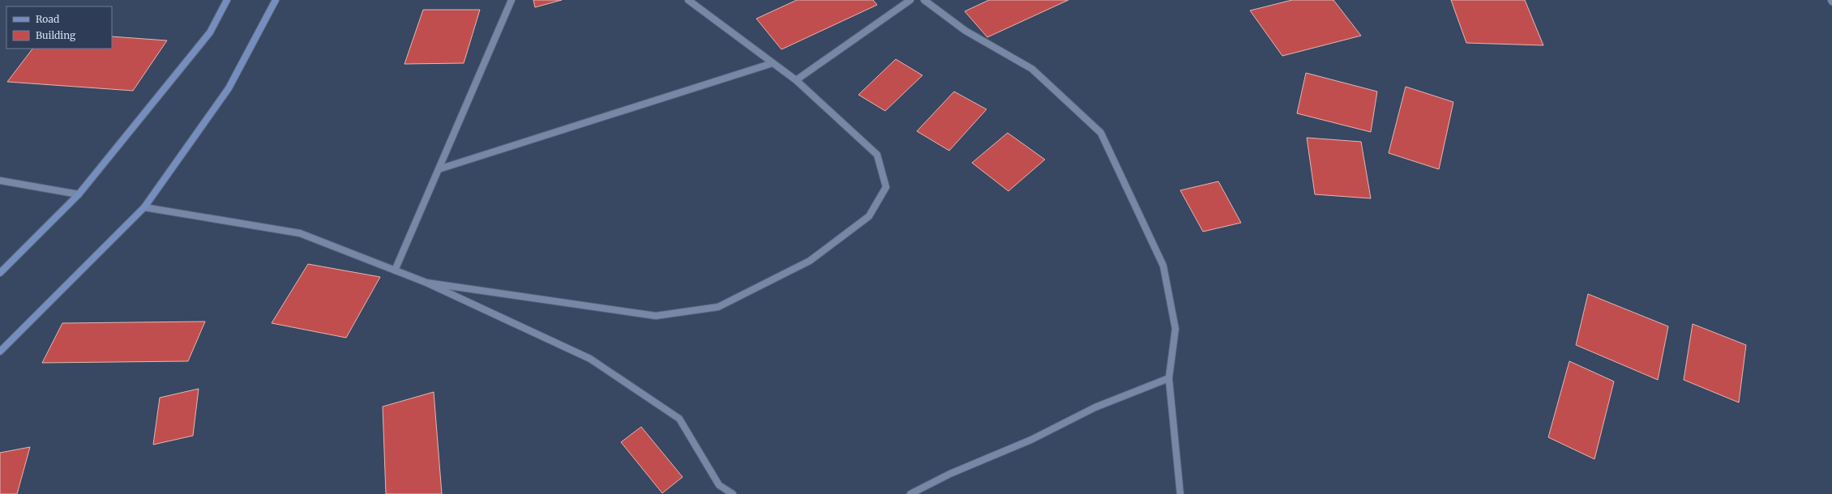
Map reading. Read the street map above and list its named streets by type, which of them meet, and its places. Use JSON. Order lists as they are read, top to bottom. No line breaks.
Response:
{"legend":["Road","Building"]}
